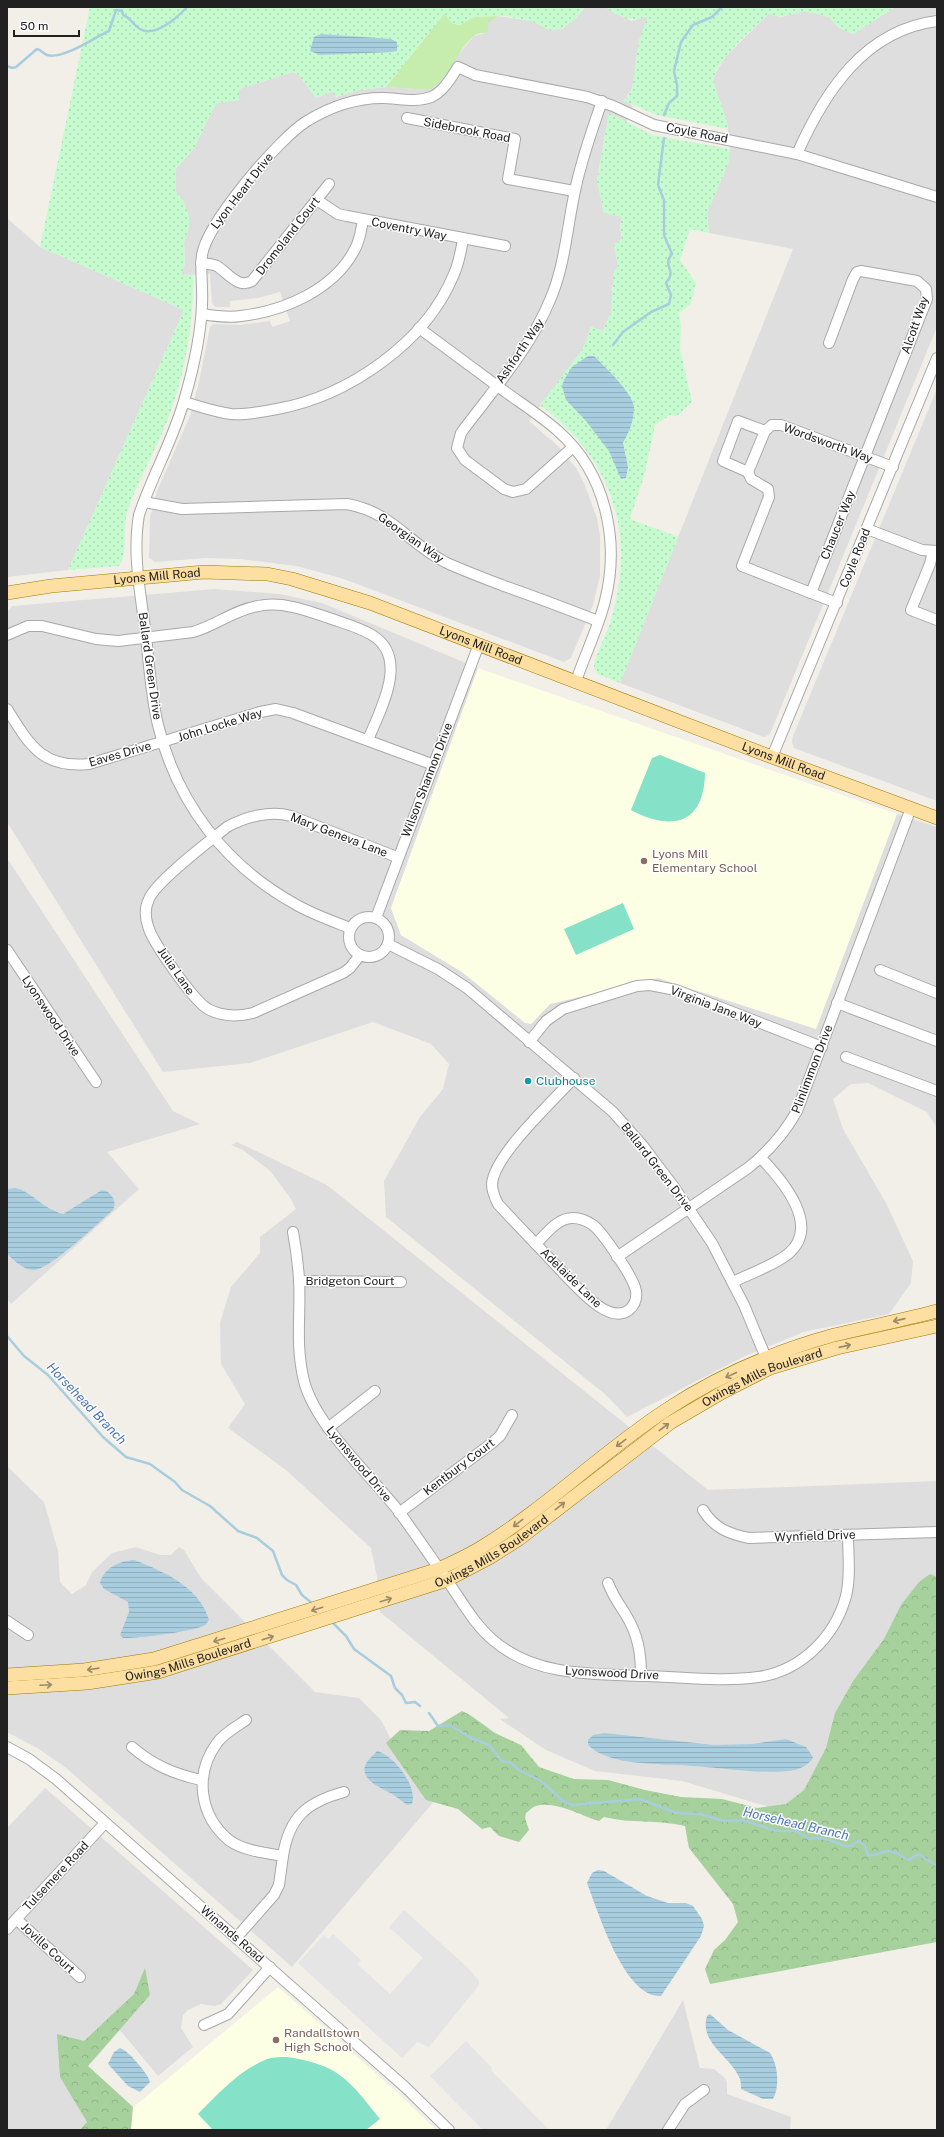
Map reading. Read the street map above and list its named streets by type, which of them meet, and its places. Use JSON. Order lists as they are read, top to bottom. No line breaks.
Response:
{"streets":{"main road":["Lyons Mill Road","Owings Mills Boulevard"],"street":["Sidebrook Road","Coyle Road","Lyon Heart Drive","Coventry Way","Dromoland Court","Alcott Way","Ashforth Way","Wordsworth Way","Chaucer Way","Georgian Way","Ballard Green Drive","John Locke Way","Eaves Drive","Wilson Shannon Drive","Mary Geneva Lane","Julia Lane","Virginia Jane Way","Lyonswood Drive","Plinlimmon Drive","Adelaide Lane","Bridgeton Court","Kentbury Court","Wynfield Drive","Tulsemere Road","Winands Road","Joville Court"]},"crossings":[["Sidebrook Road","Ashforth Way"],["Coyle Road","Lyon Heart Drive"],["Coyle Road","Ashforth Way"],["Coyle Road","Wordsworth Way"],["Coyle Road","Lyons Mill Road"],["Lyon Heart Drive","Dromoland Court"],["Lyon Heart Drive","Georgian Way"],["Lyon Heart Drive","Lyons Mill Road"],["Lyon Heart Drive","Ballard Green Drive"],["Coventry Way","Dromoland Court"],["Alcott Way","Wordsworth Way"],["Alcott Way","Chaucer Way"],["Wordsworth Way","Chaucer Way"],["Lyons Mill Road","Ballard Green Drive"],["Lyons Mill Road","Wilson Shannon Drive"],["Lyons Mill Road","Plinlimmon Drive"],["Ballard Green Drive","John Locke Way"],["Ballard Green Drive","Eaves Drive"],["Ballard Green Drive","Wilson Shannon Drive"],["Ballard Green Drive","Mary Geneva Lane"],["Ballard Green Drive","Julia Lane"],["Ballard Green Drive","Virginia Jane Way"],["Ballard Green Drive","Plinlimmon Drive"],["Ballard Green Drive","Adelaide Lane"],["Ballard Green Drive","Owings Mills Boulevard"],["John Locke Way","Eaves Drive"],["John Locke Way","Wilson Shannon Drive"],["Wilson Shannon Drive","Mary Geneva Lane"],["Wilson Shannon Drive","Julia Lane"],["Mary Geneva Lane","Julia Lane"],["Virginia Jane Way","Plinlimmon Drive"],["Lyonswood Drive","Bridgeton Court"],["Lyonswood Drive","Owings Mills Boulevard"],["Lyonswood Drive","Kentbury Court"],["Lyonswood Drive","Wynfield Drive"],["Plinlimmon Drive","Adelaide Lane"],["Tulsemere Road","Winands Road"],["Tulsemere Road","Joville Court"]],"water":["Horsehead Branch"],"places":["Lyons Mill Elementary School","Clubhouse","Randallstown High School"],"scale_bar":"50 m"}
